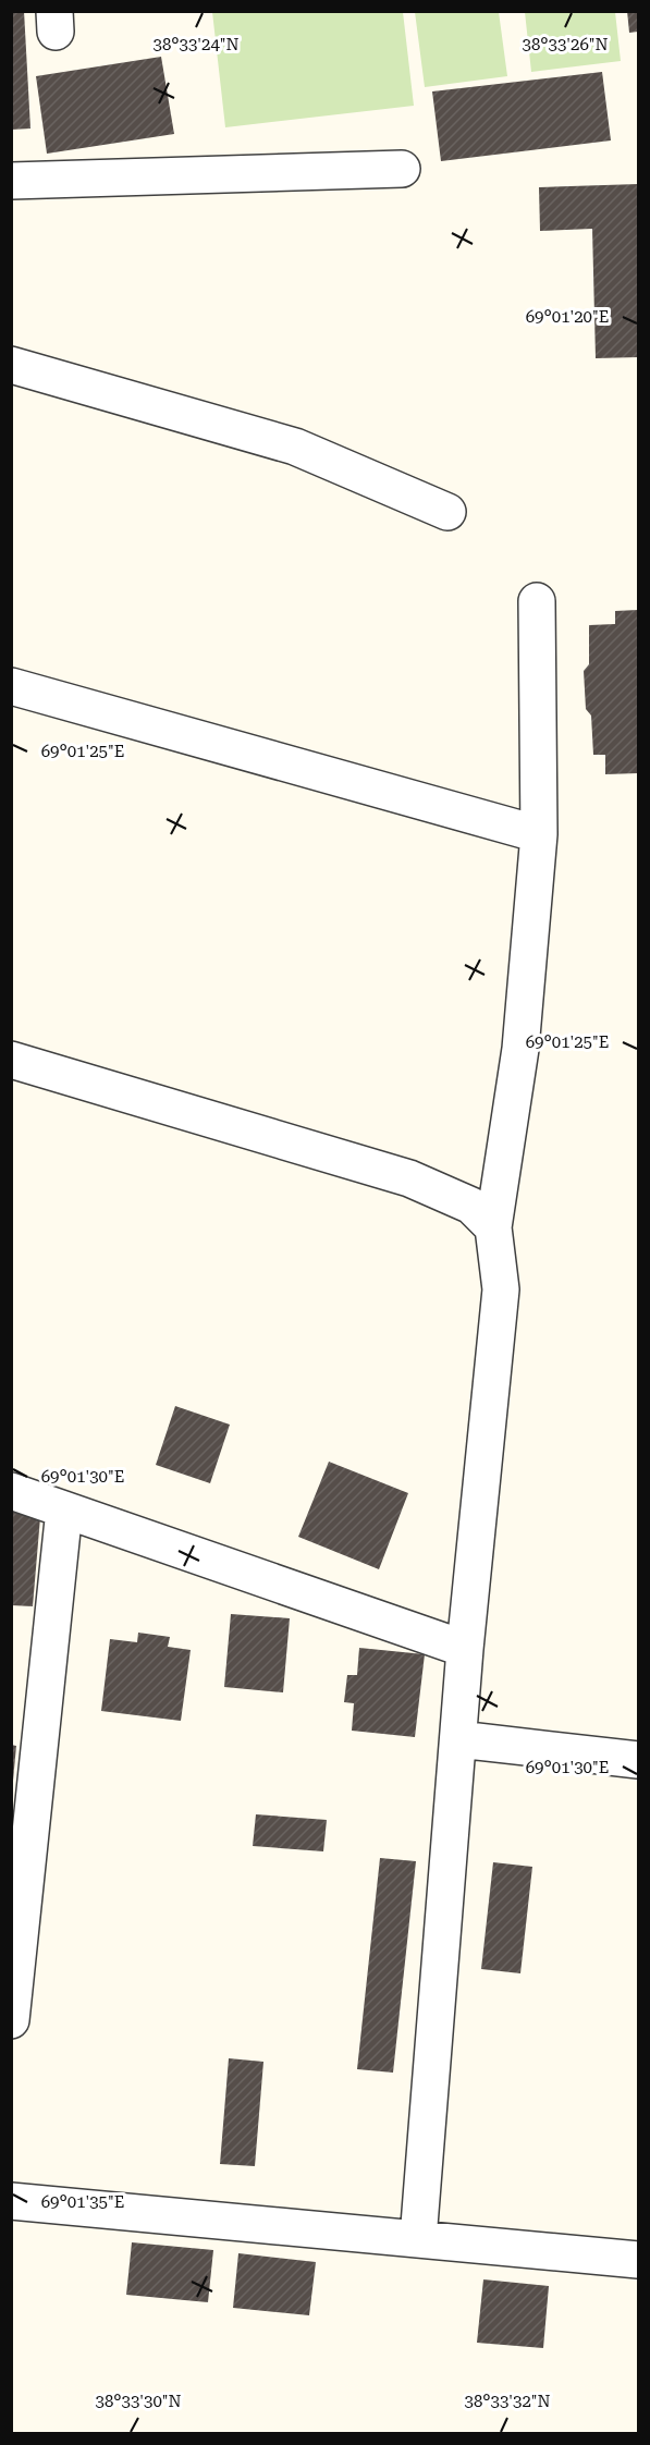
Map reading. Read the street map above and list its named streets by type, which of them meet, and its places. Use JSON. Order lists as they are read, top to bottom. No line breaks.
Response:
{"coordinates":["38°33'24\"N","38°33'26\"N","69°01'20\"E","69°01'25\"E","69°01'30\"E","69°01'35\"E","38°33'30\"N","38°33'32\"N"]}
